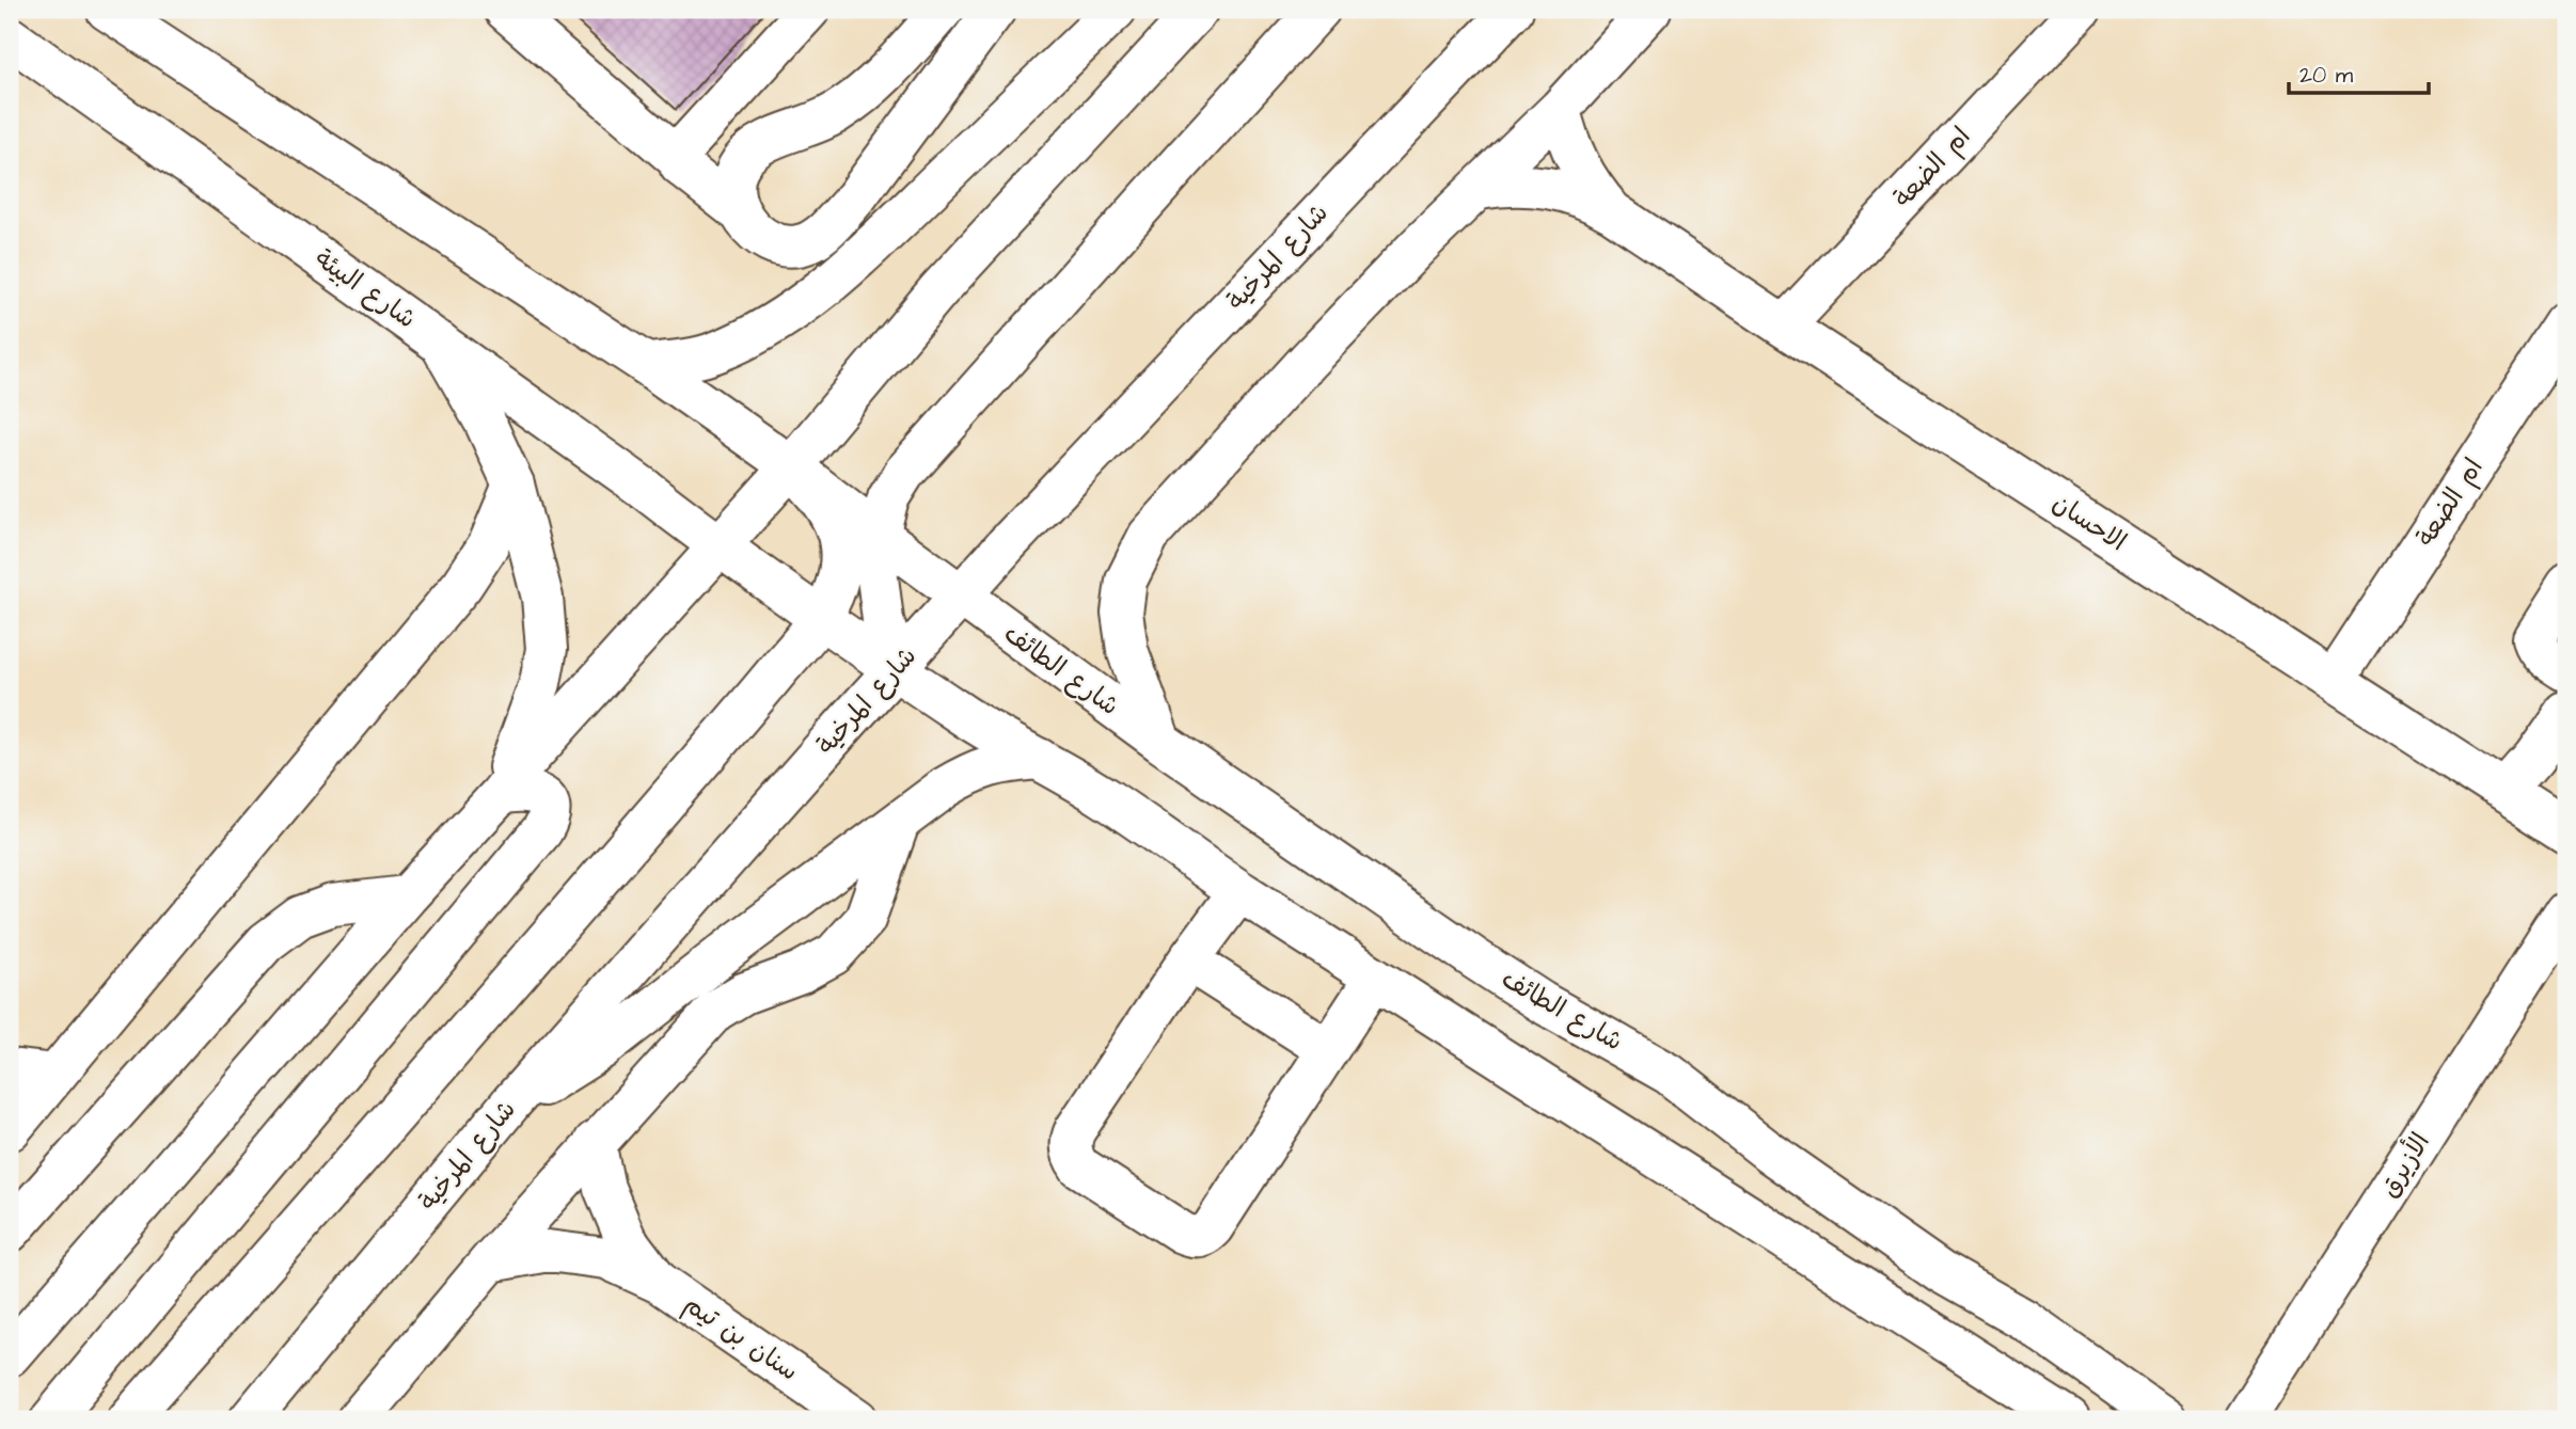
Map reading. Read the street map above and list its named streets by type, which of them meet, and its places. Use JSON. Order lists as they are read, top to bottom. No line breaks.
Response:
{"streets":{"main road":["ام الضعة","شارع المرخية","شارع البيئة","الاحسان","شارع الطائف","الأزيرق","سنان بن تيم"]},"crossings":[["ام الضعة","الاحسان"],["شارع المرخية","شارع البيئة"],["شارع المرخية","شارع الطائف"]],"scale_bar":"20 m"}
